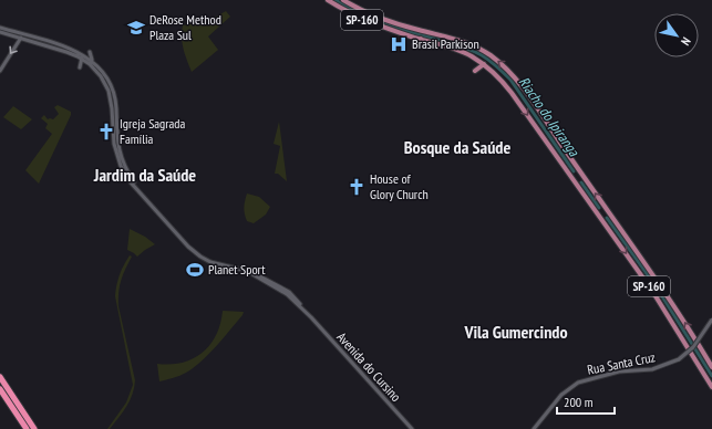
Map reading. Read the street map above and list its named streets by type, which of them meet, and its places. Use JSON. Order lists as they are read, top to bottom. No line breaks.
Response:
{"streets":{"main road":["SP-160","Rua Santa Cruz","Avenida do Cursino"]},"districts":["Bosque da Saúde","Jardim da Saúde","Vila Gumercindo"],"water":["Riacho do Ipiranga"],"places":{"school or university":["DeRose Method Plaza Sul"],"hospital":["Brasil Parkison"],"church":["Igreja Sagrada Família","House of Glory Church"],"sports":["Planet Sport"]},"scale_bar":"200 m","north":"bottom right"}
